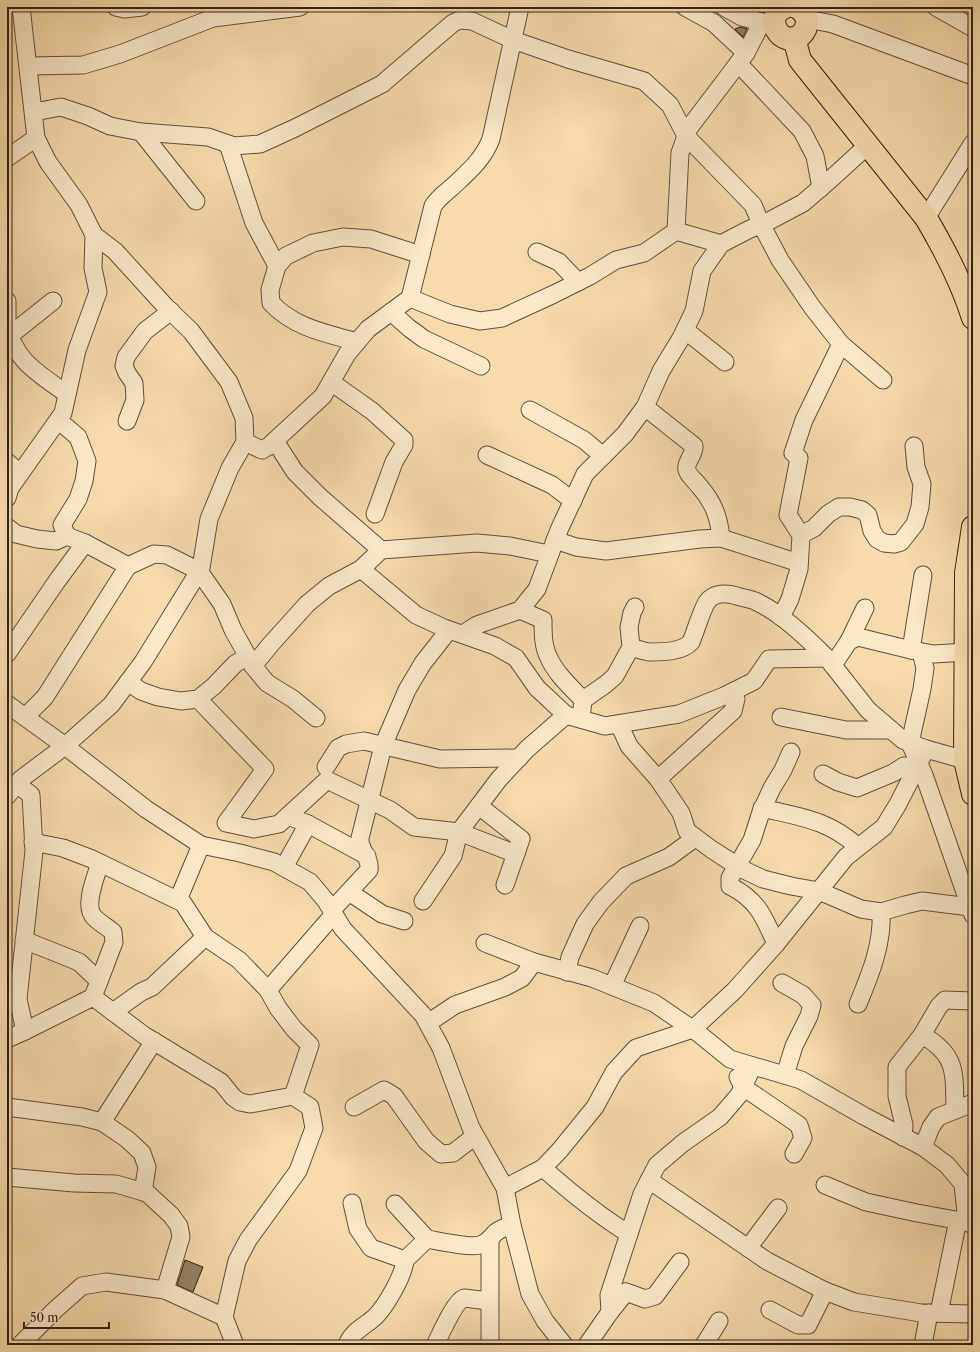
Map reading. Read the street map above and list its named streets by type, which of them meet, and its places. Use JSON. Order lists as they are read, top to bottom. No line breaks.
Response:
{"scale_bar":"50 m"}
